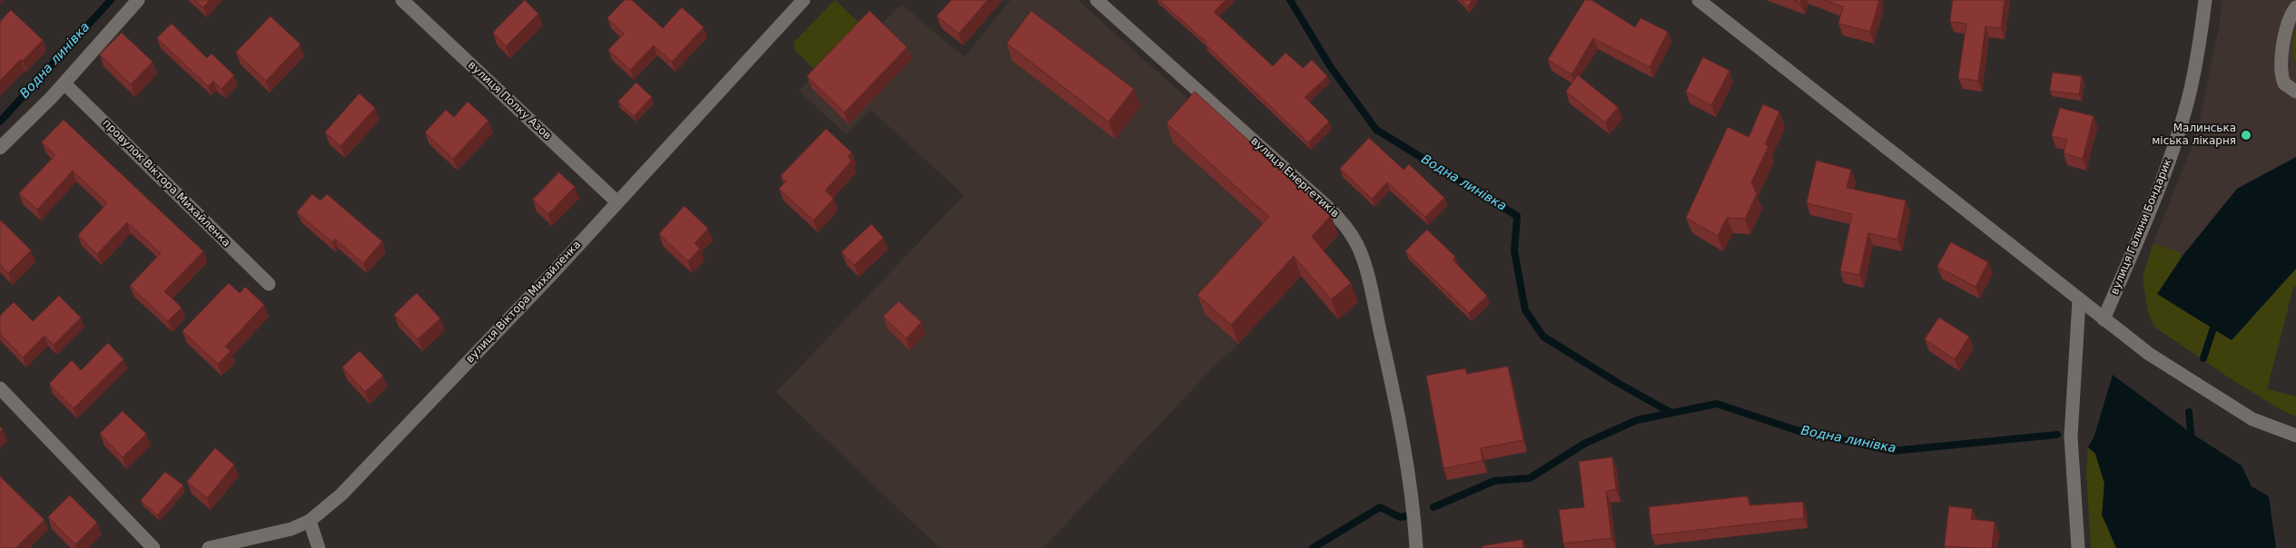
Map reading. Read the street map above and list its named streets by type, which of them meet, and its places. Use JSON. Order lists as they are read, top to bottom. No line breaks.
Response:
{"streets":{"street":["вулиця Полку Азов","вулиця Енергетиків","провулок Віктора Михайленка","вулиця Галини Бондарик","вулиця Віктора Михайленка"]},"crossings":[["вулиця Полку Азов","вулиця Віктора Михайленка"]],"water":["Водна линівка"],"places":["Малинська міська лікарня"]}
